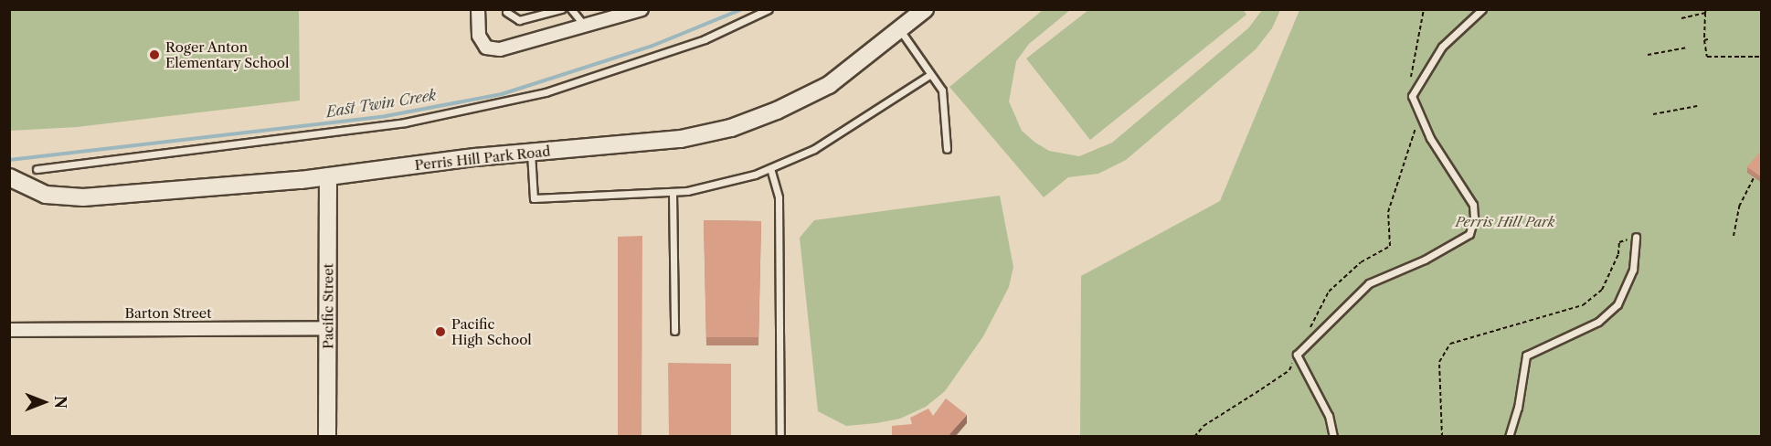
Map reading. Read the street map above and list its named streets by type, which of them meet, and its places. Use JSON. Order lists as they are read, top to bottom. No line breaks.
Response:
{"streets":{"street":["Perris Hill Park Road","Pacific Street","Barton Street"]},"crossings":[["Perris Hill Park Road","Pacific Street"],["Pacific Street","Barton Street"]],"water":["East Twin Creek"],"parks":["Perris Hill Park"],"places":["Roger Anton Elementary School","Pacific High School"],"north":"right"}
